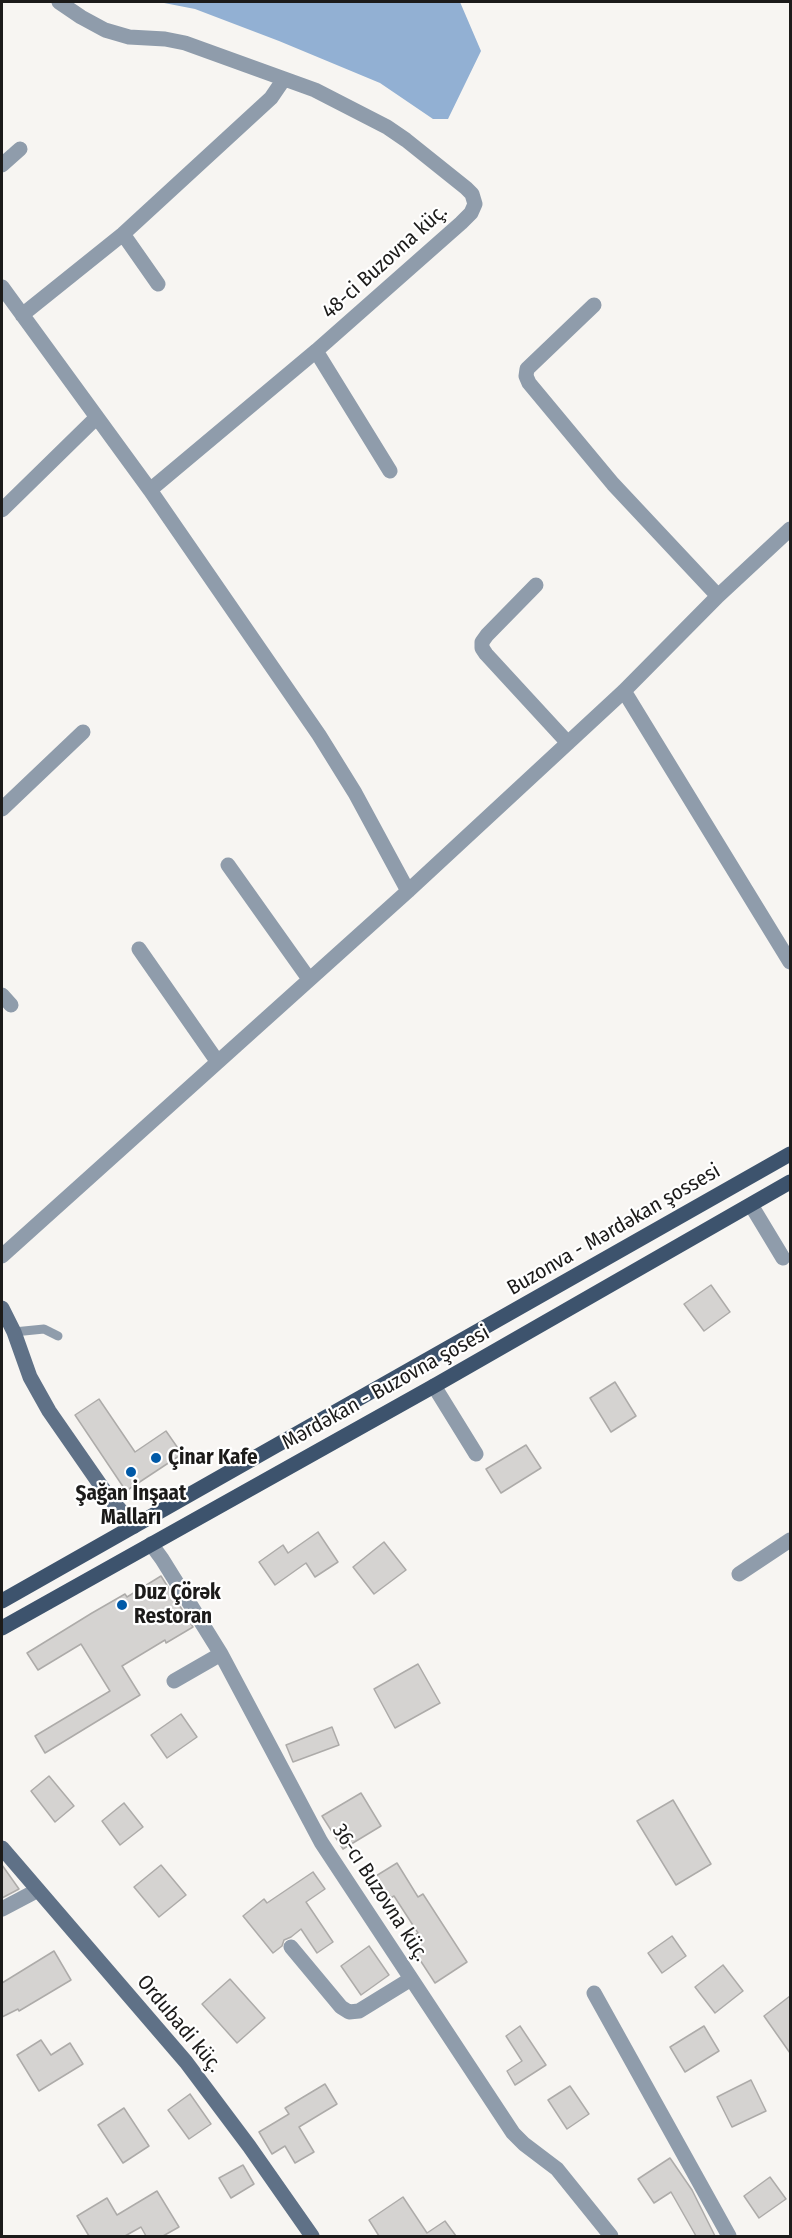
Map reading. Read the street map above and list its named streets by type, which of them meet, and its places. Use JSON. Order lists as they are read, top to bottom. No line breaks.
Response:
{"streets":{"main road":["Buzonva - Mərdəkan şossesi","Mərdəkan - Buzovna şosesi"],"street":["48-ci Buzovna küç.","36-cı Buzovna küç.","Ordubadi küç."]},"crossings":[["Mərdəkan - Buzovna şosesi","36-cı Buzovna küç."]],"places":["Çinar Kafe","Şağan İnşaat Malları","Duz Çörək Restoran"]}
